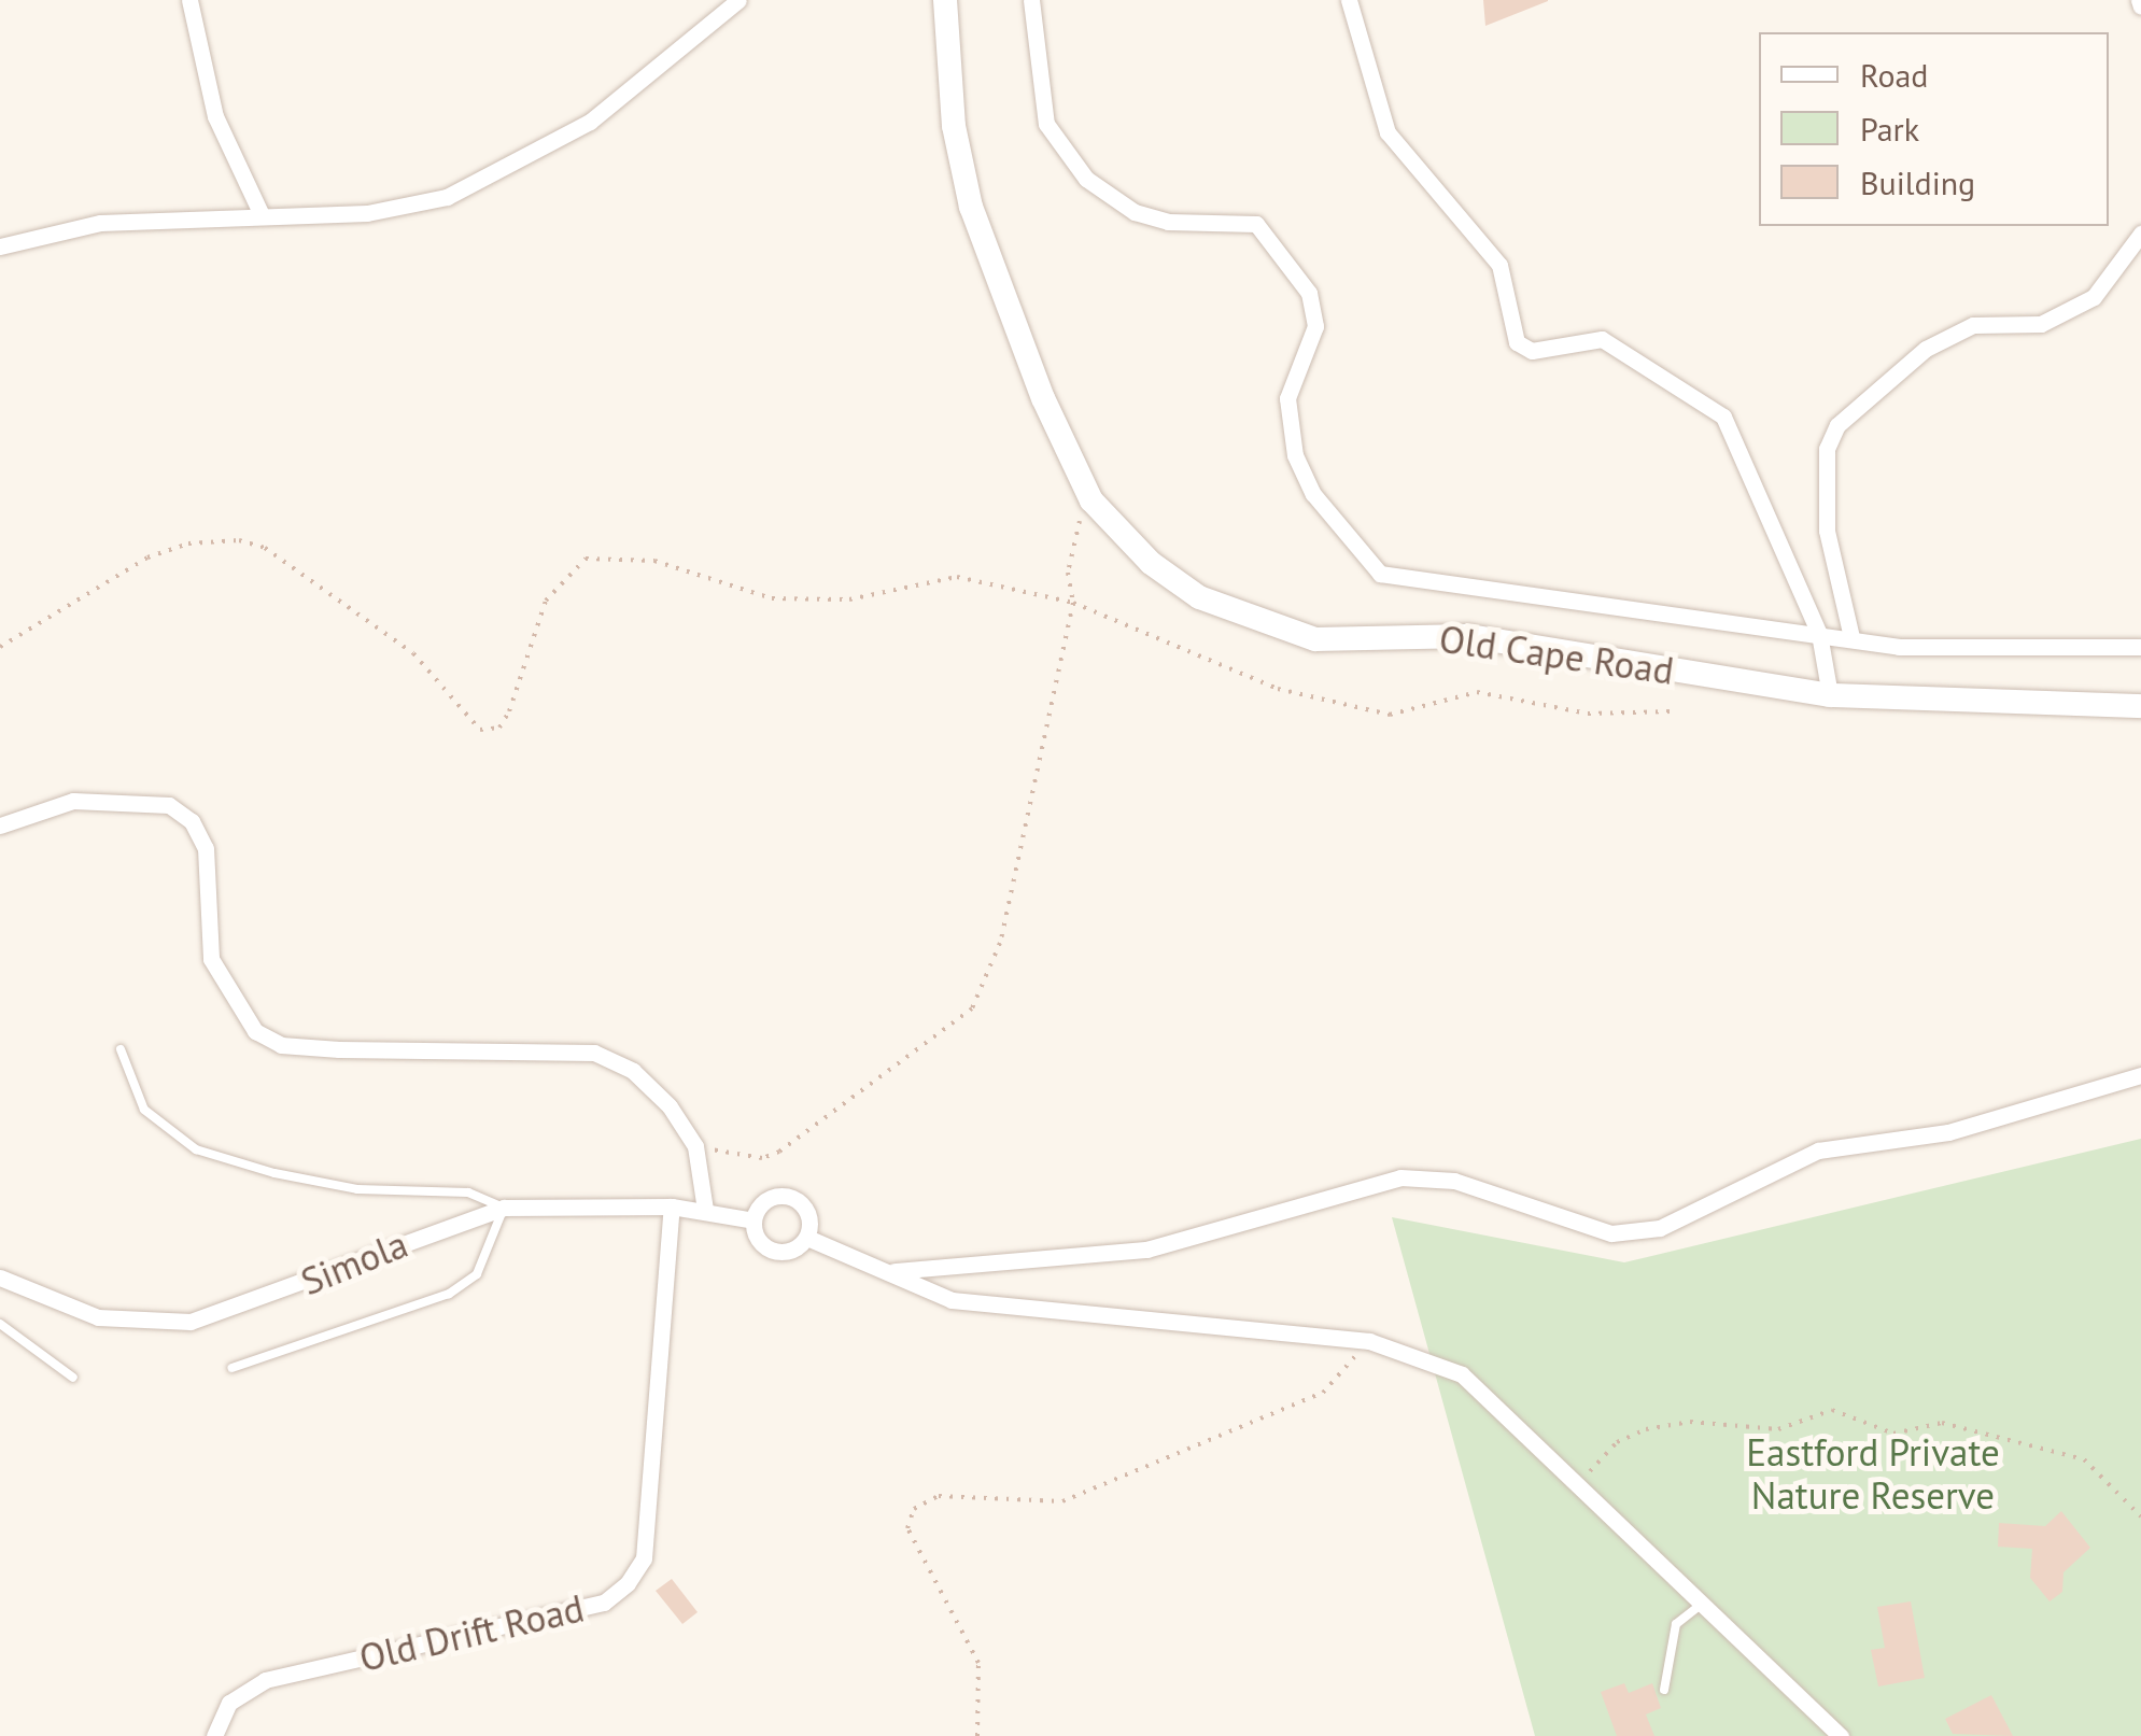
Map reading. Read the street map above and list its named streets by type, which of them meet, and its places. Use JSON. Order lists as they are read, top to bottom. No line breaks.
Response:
{"streets":{"street":["Old Cape Road","Simola","Old Drift Road"]},"crossings":[["Simola","Old Drift Road"]],"parks":["Eastford Private Nature Reserve"],"legend":["Road","Park","Building"]}
